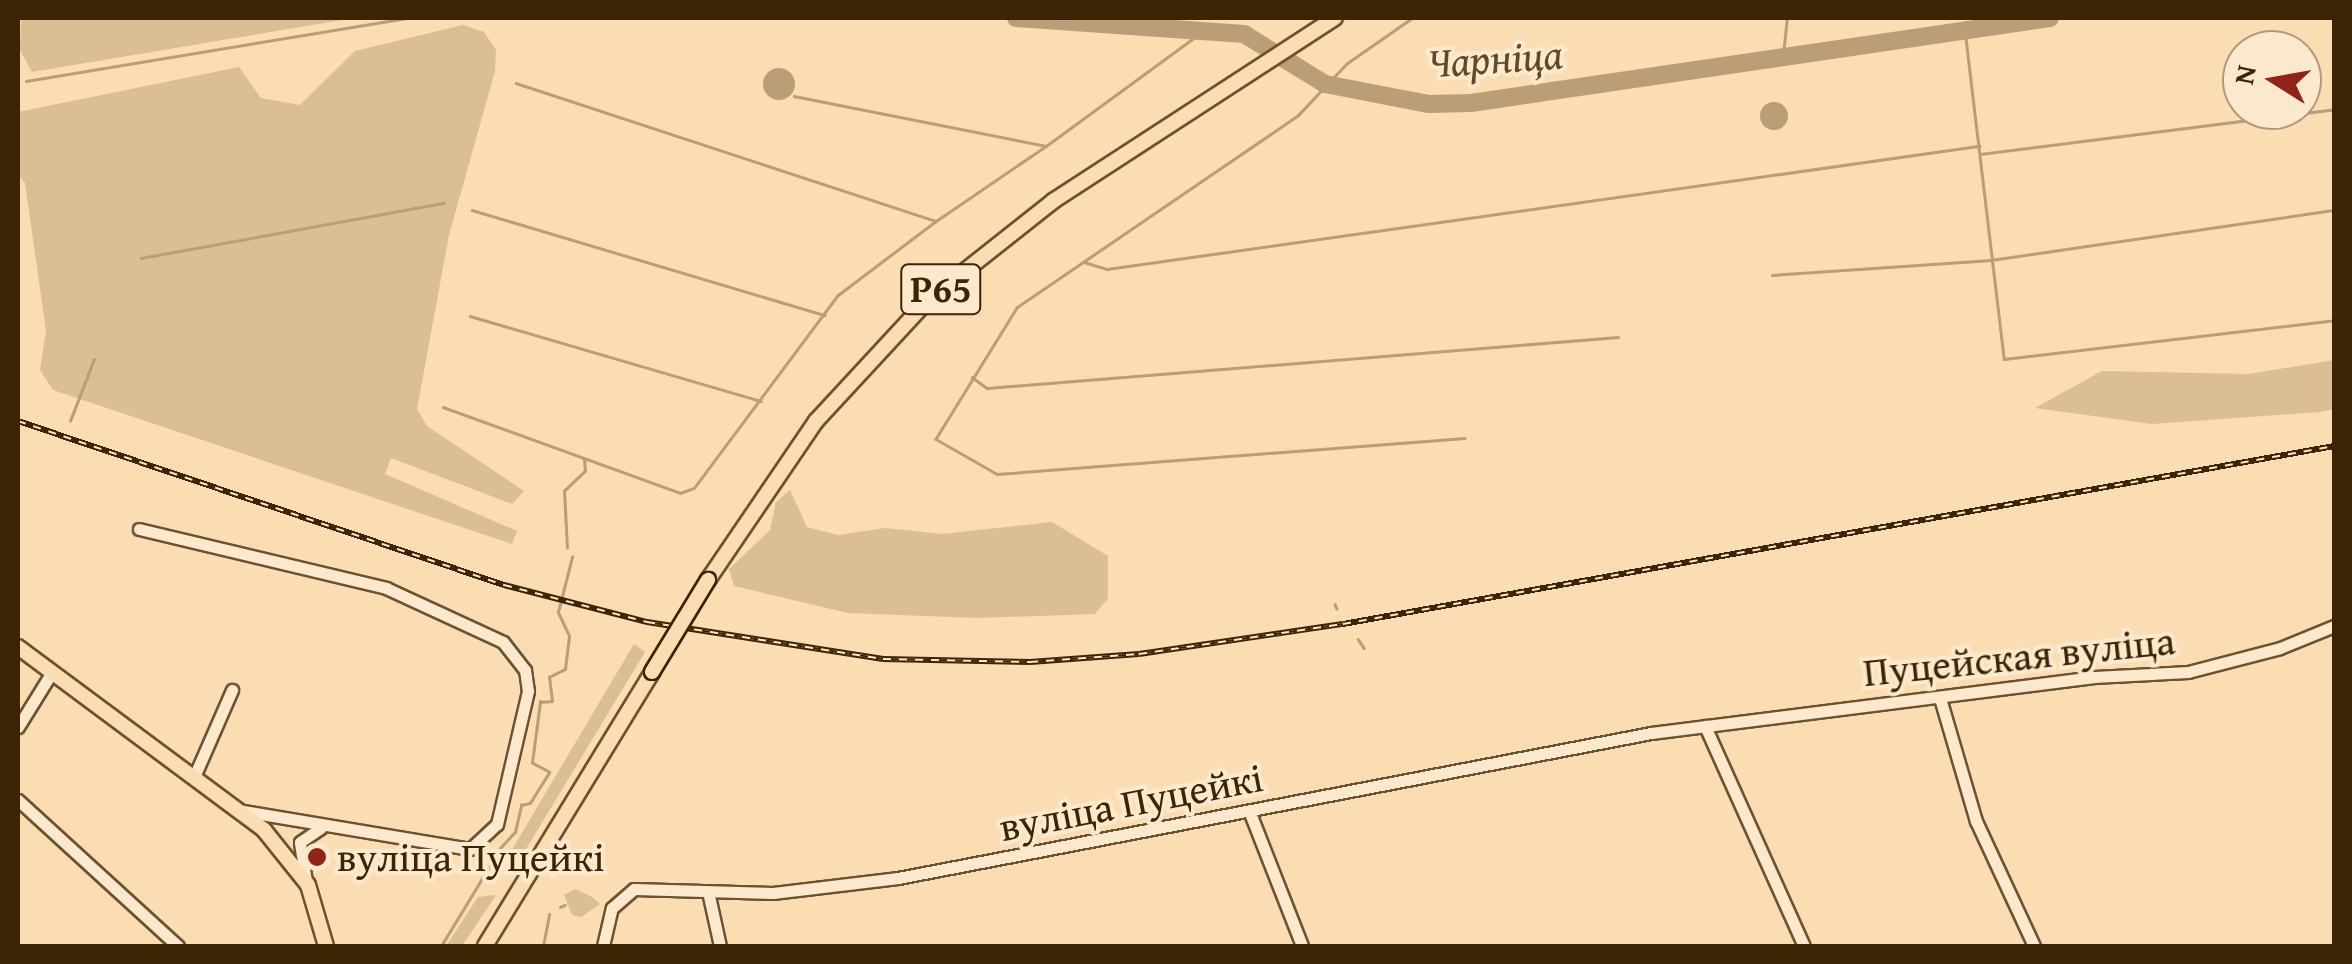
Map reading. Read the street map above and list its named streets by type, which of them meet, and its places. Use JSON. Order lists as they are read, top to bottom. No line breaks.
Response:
{"streets":{"main road":["Р65"],"street":["Пуцейская вуліца","вуліца Пуцейкі"]},"crossings":[["Пуцейская вуліца","вуліца Пуцейкі"]],"water":["Чарніца"],"places":["вуліца Пуцейкі"],"north":"left"}
